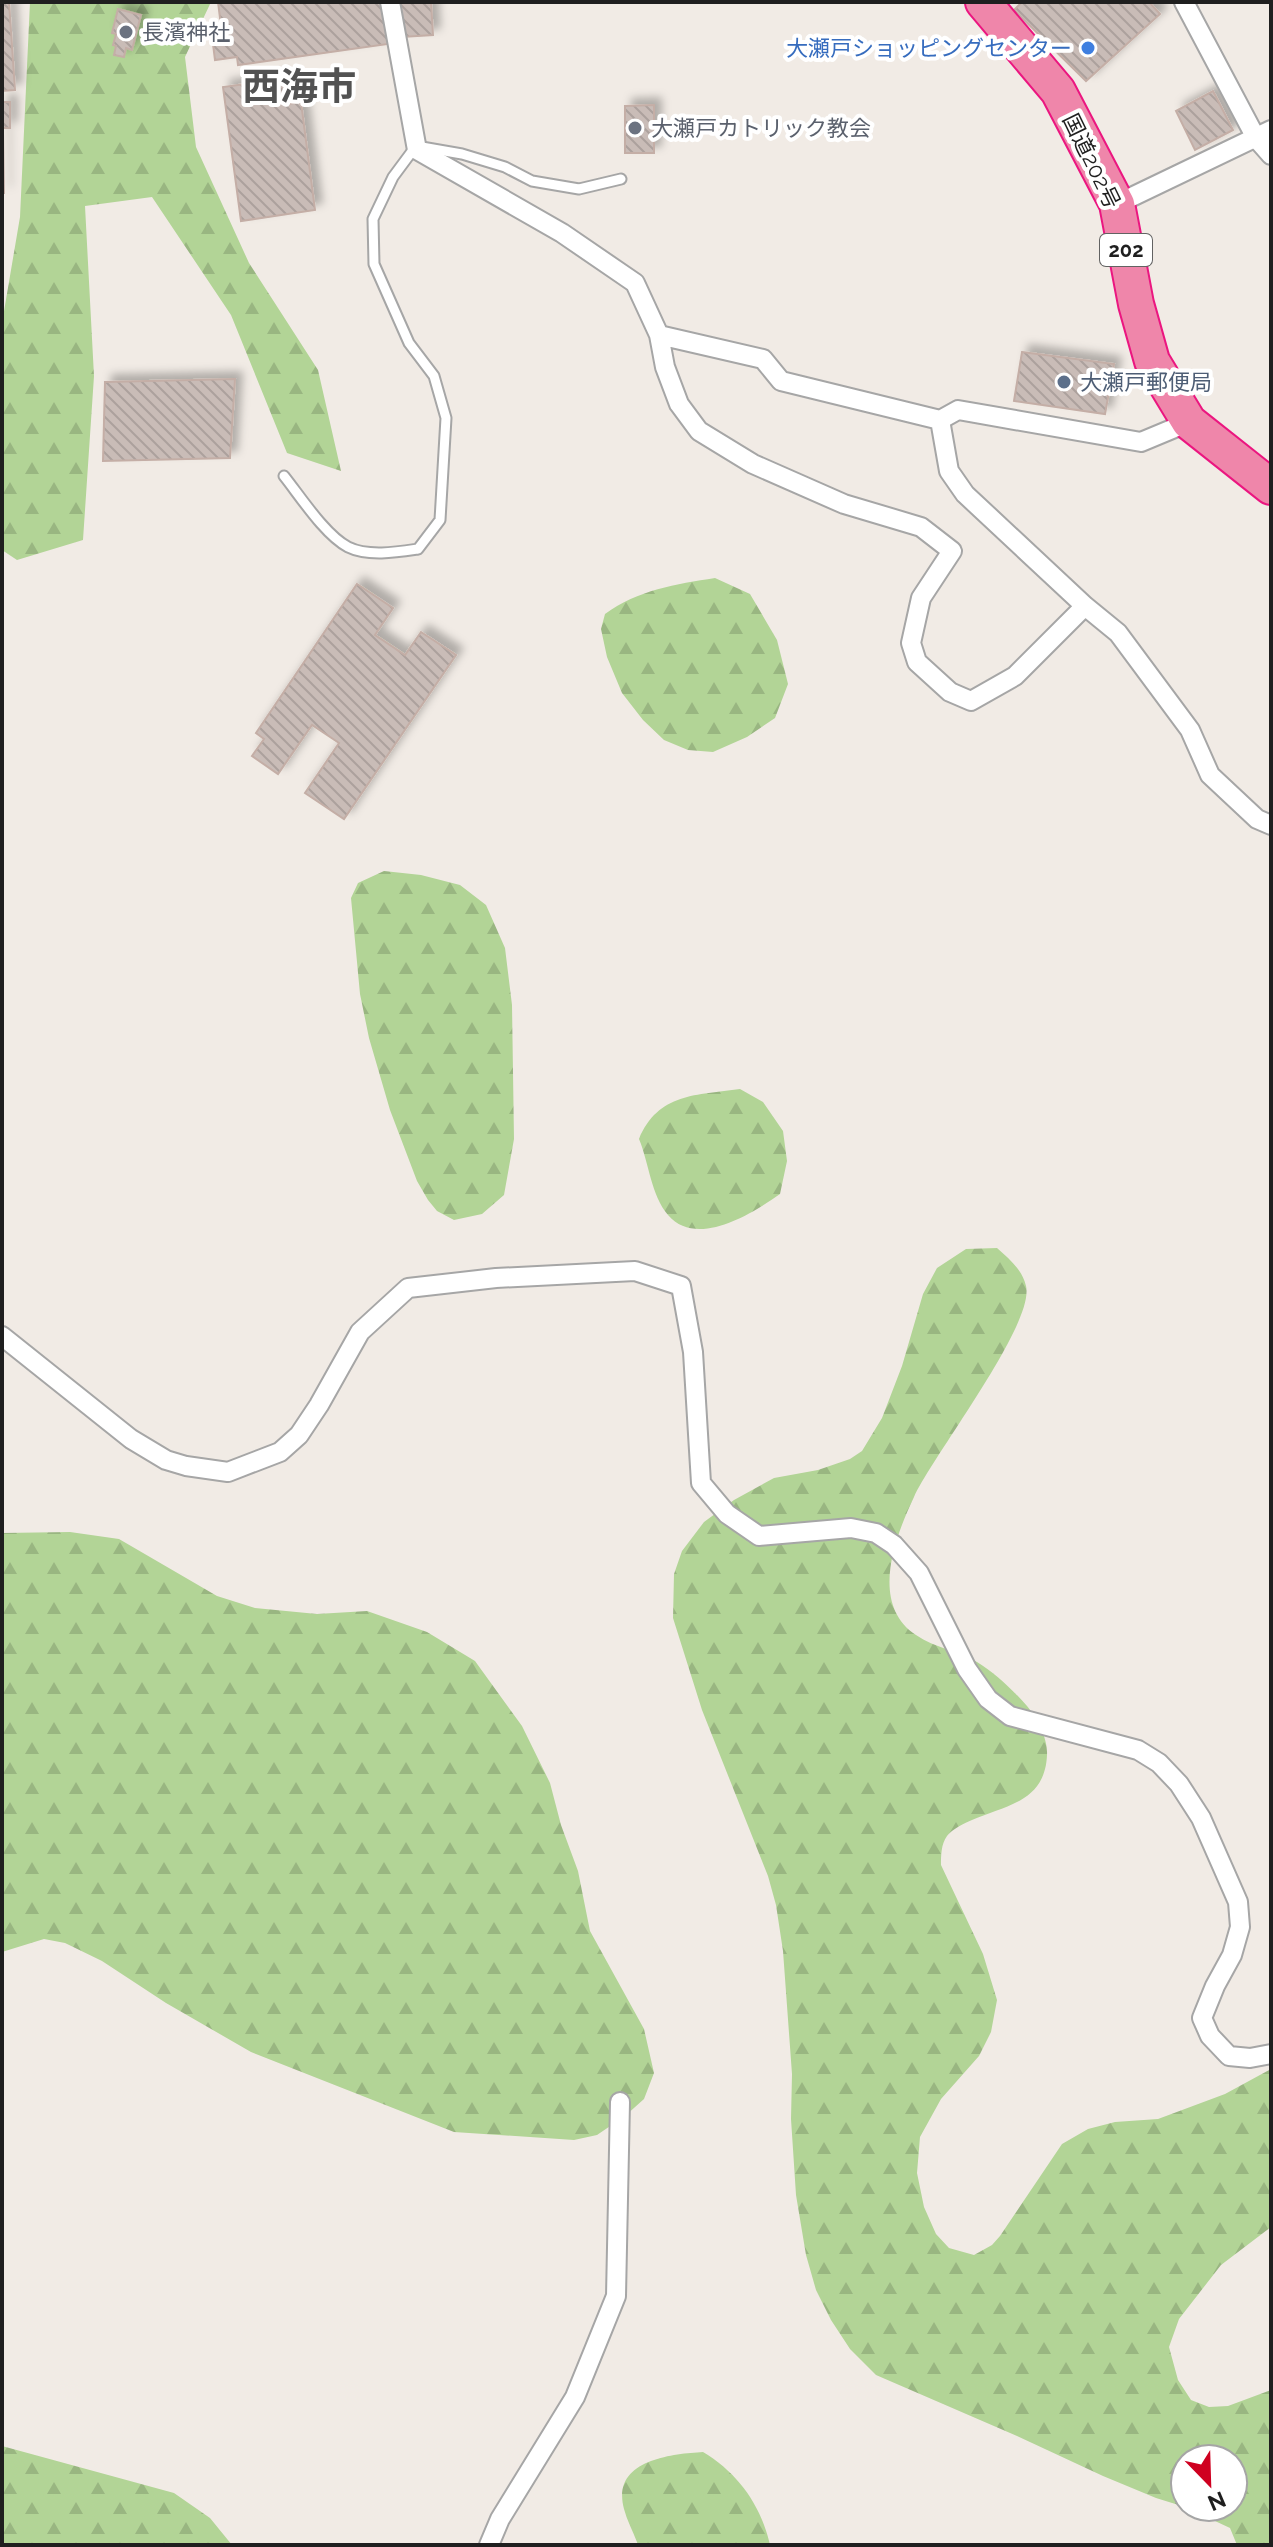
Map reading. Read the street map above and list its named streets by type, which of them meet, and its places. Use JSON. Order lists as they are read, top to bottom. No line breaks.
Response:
{"streets":{"highway":["国道202号","202"]},"districts":["西海市"],"places":["長濱神社","大瀬戸ショッピングセンター","大瀬戸カトリック教会","大瀬戸郵便局"],"north":"bottom right"}
